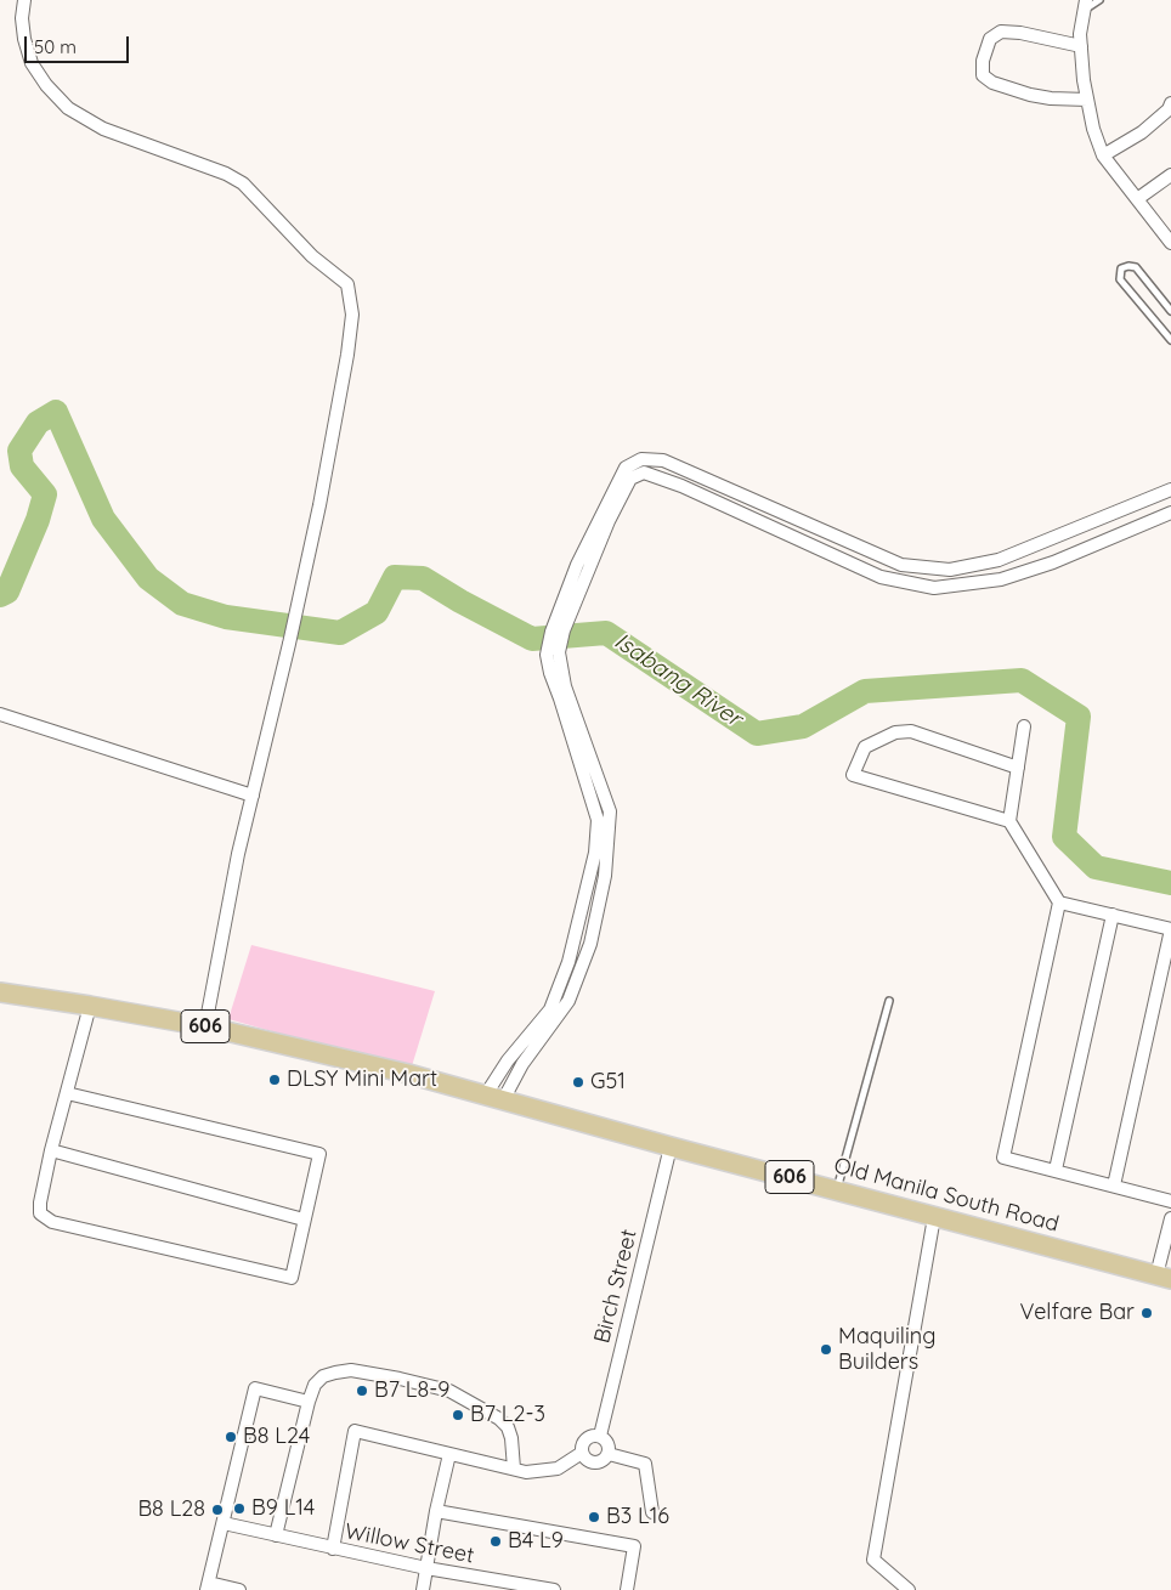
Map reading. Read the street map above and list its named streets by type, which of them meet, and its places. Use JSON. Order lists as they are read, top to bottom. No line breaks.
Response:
{"streets":{"main road":["606","Old Manila South Road"],"street":["Birch Street","Willow Street"]},"crossings":[["Old Manila South Road","Birch Street"]],"water":["Isabang River"],"places":["DLSY Mini Mart","G51","Velfare Bar","Maquiling Builders","B7 L8-9","B7 L2-3","B8 L24","B9 L14","B8 L28","B3 L16","B4 L9"],"scale_bar":"50 m"}
